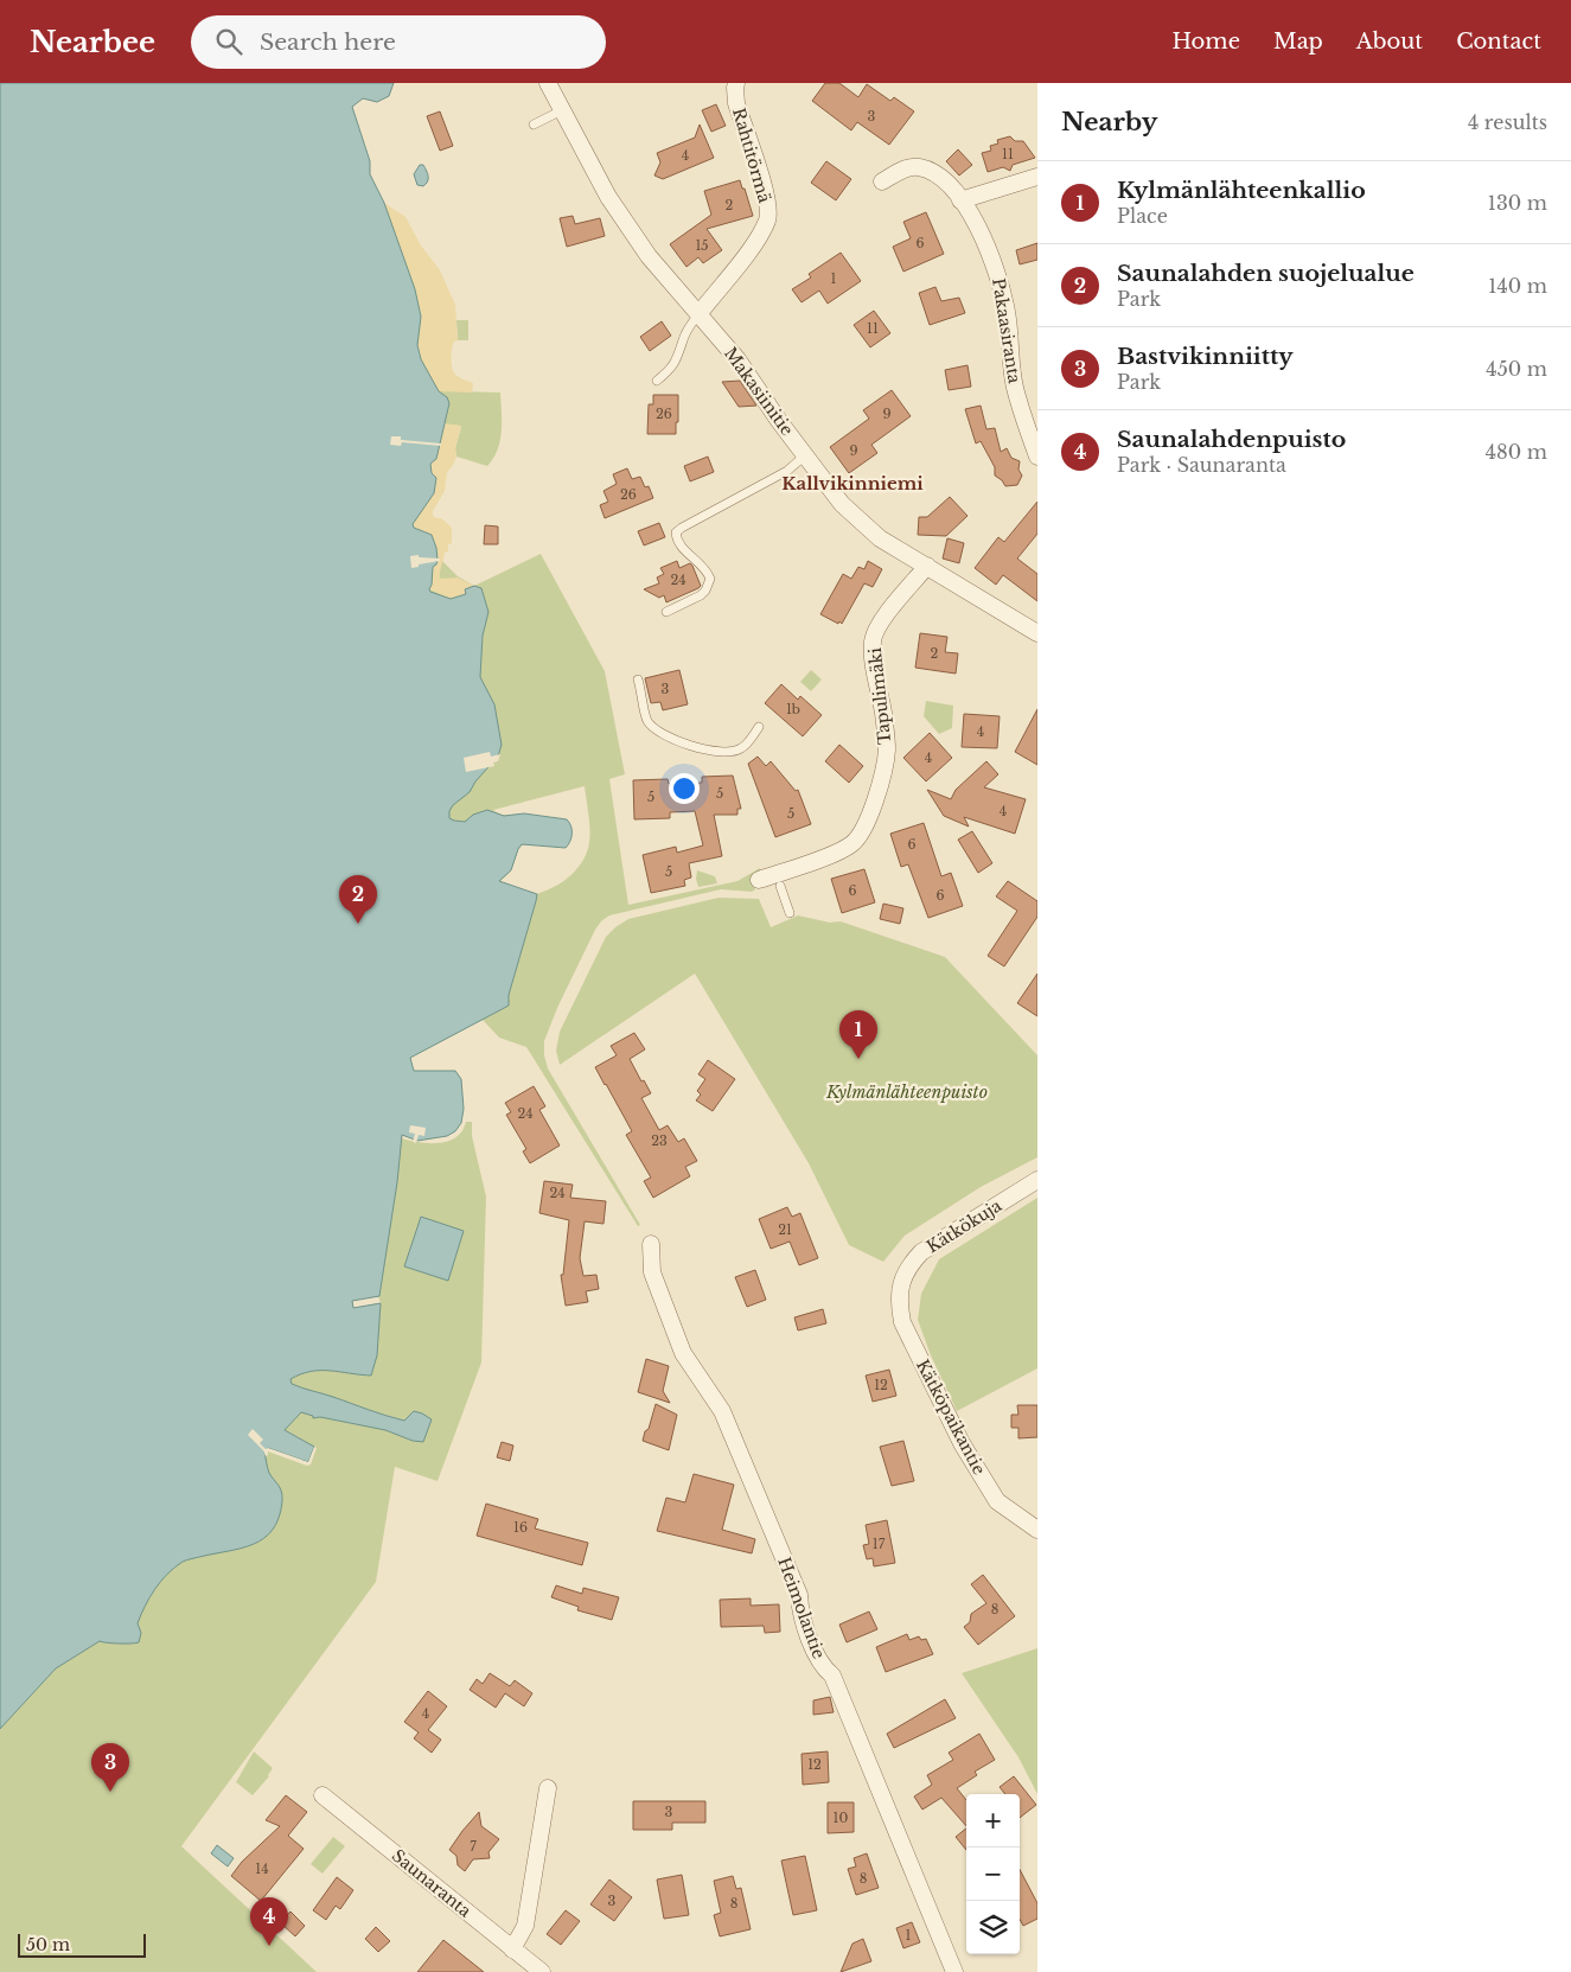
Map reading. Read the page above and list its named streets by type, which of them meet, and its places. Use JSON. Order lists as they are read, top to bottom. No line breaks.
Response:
{"streets":{"street":["Rahtitörmä","Pakaasiranta","Makasiinitie","Tapulimäki","Kätkökuja","Kätköpaikantie","Heimolantie","Saunaranta"]},"crossings":[["Rahtitörmä","Makasiinitie"],["Makasiinitie","Tapulimäki"],["Kätkökuja","Kätköpaikantie"]],"districts":["Kallvikinniemi"],"parks":["Kylmänlähteenpuisto"],"house_numbers":["3","11","4","2","6","15","1","11","26","9","9","26","24","2","3","1b","4","4","5","5","4","5","6","5","6","6","24","23","24","21","12","16","17","8","4","12","3","10","7","14","8","3","8","1"],"scale_bar":"50 m","page":{"header":"Nearbee","search":"Search here","nav":["Home","Map","About","Contact"],"heading":["Nearby","4 results"],"list":[{"mark":"1","name":"Kylmänlähteenkallio","note":"Place","value":"130 m"},{"mark":"2","name":"Saunalahden suojelualue","note":"Park","value":"140 m"},{"mark":"3","name":"Bastvikinniitty","note":"Park","value":"450 m"},{"mark":"4","name":"Saunalahdenpuisto","note":"Park · Saunaranta","value":"480 m"}],"pins":["2","1","3","4"],"map_buttons":["+","−"],"scale":"50 m"}}
